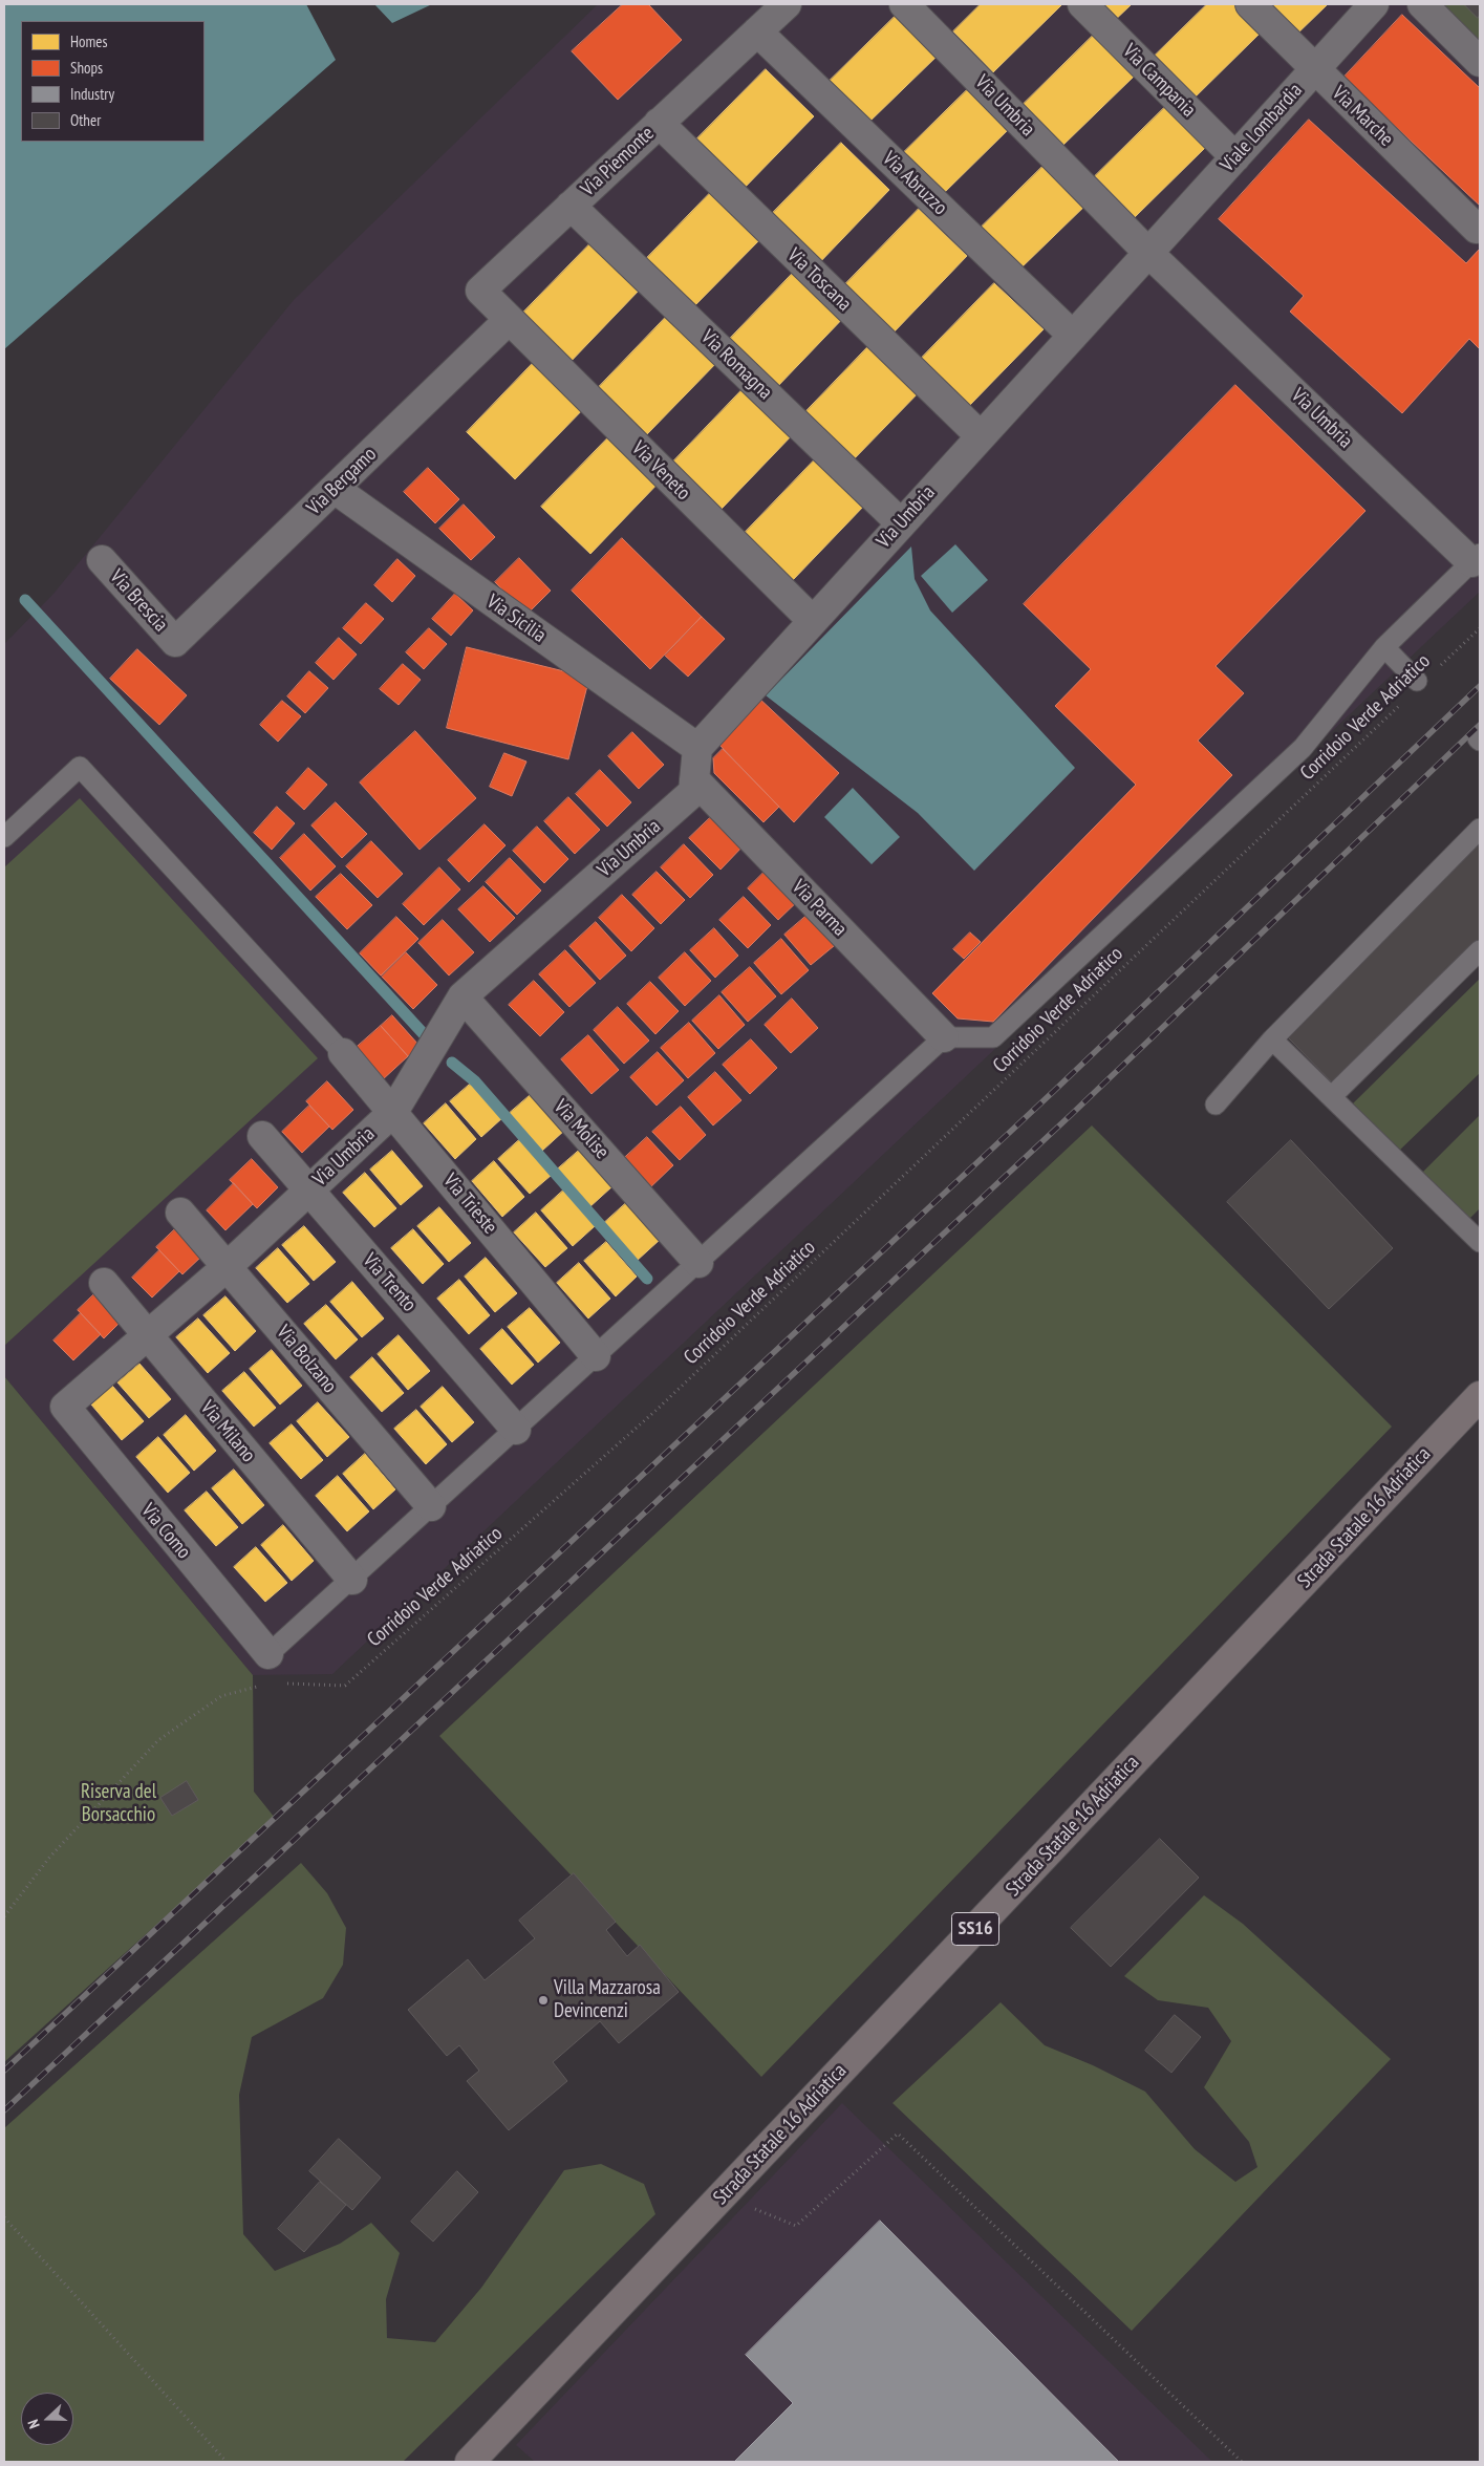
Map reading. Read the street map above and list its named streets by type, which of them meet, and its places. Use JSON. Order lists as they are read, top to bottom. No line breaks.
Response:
{"streets":{"main road":["Strada Statale 16 Adriatica","SS16"],"street":["Via Campania","Via Umbria","Via Marche","Viale Lombardia","Via Piemonte","Via Abruzzo","Via Toscana","Via Romagna","Via Veneto","Via Bergamo","Via Brescia","Via Sicilia","Via Parma","Via Molise","Via Trieste","Via Trento","Via Bolzano","Via Milano","Via Como"],"path":["Corridoio Verde Adriatico"]},"crossings":[["Via Campania","Viale Lombardia"],["Via Umbria","Viale Lombardia"],["Via Umbria","Via Abruzzo"],["Via Umbria","Via Toscana"],["Via Umbria","Via Romagna"],["Via Umbria","Via Veneto"],["Via Umbria","Via Sicilia"],["Via Umbria","Via Parma"],["Via Umbria","Via Molise"],["Via Umbria","Via Trieste"],["Via Umbria","Via Trento"],["Via Umbria","Via Bolzano"],["Via Umbria","Via Milano"],["Via Umbria","Via Como"],["Via Marche","Viale Lombardia"],["Via Piemonte","Via Abruzzo"],["Via Piemonte","Via Toscana"],["Via Piemonte","Via Romagna"],["Via Piemonte","Via Veneto"],["Via Piemonte","Via Bergamo"],["Via Veneto","Via Bergamo"],["Via Bergamo","Via Brescia"],["Via Bergamo","Via Sicilia"]],"parks":["Riserva del Borsacchio"],"places":["Villa Mazzarosa Devincenzi"],"legend":["Homes","Shops","Industry","Other"],"north":"left"}
